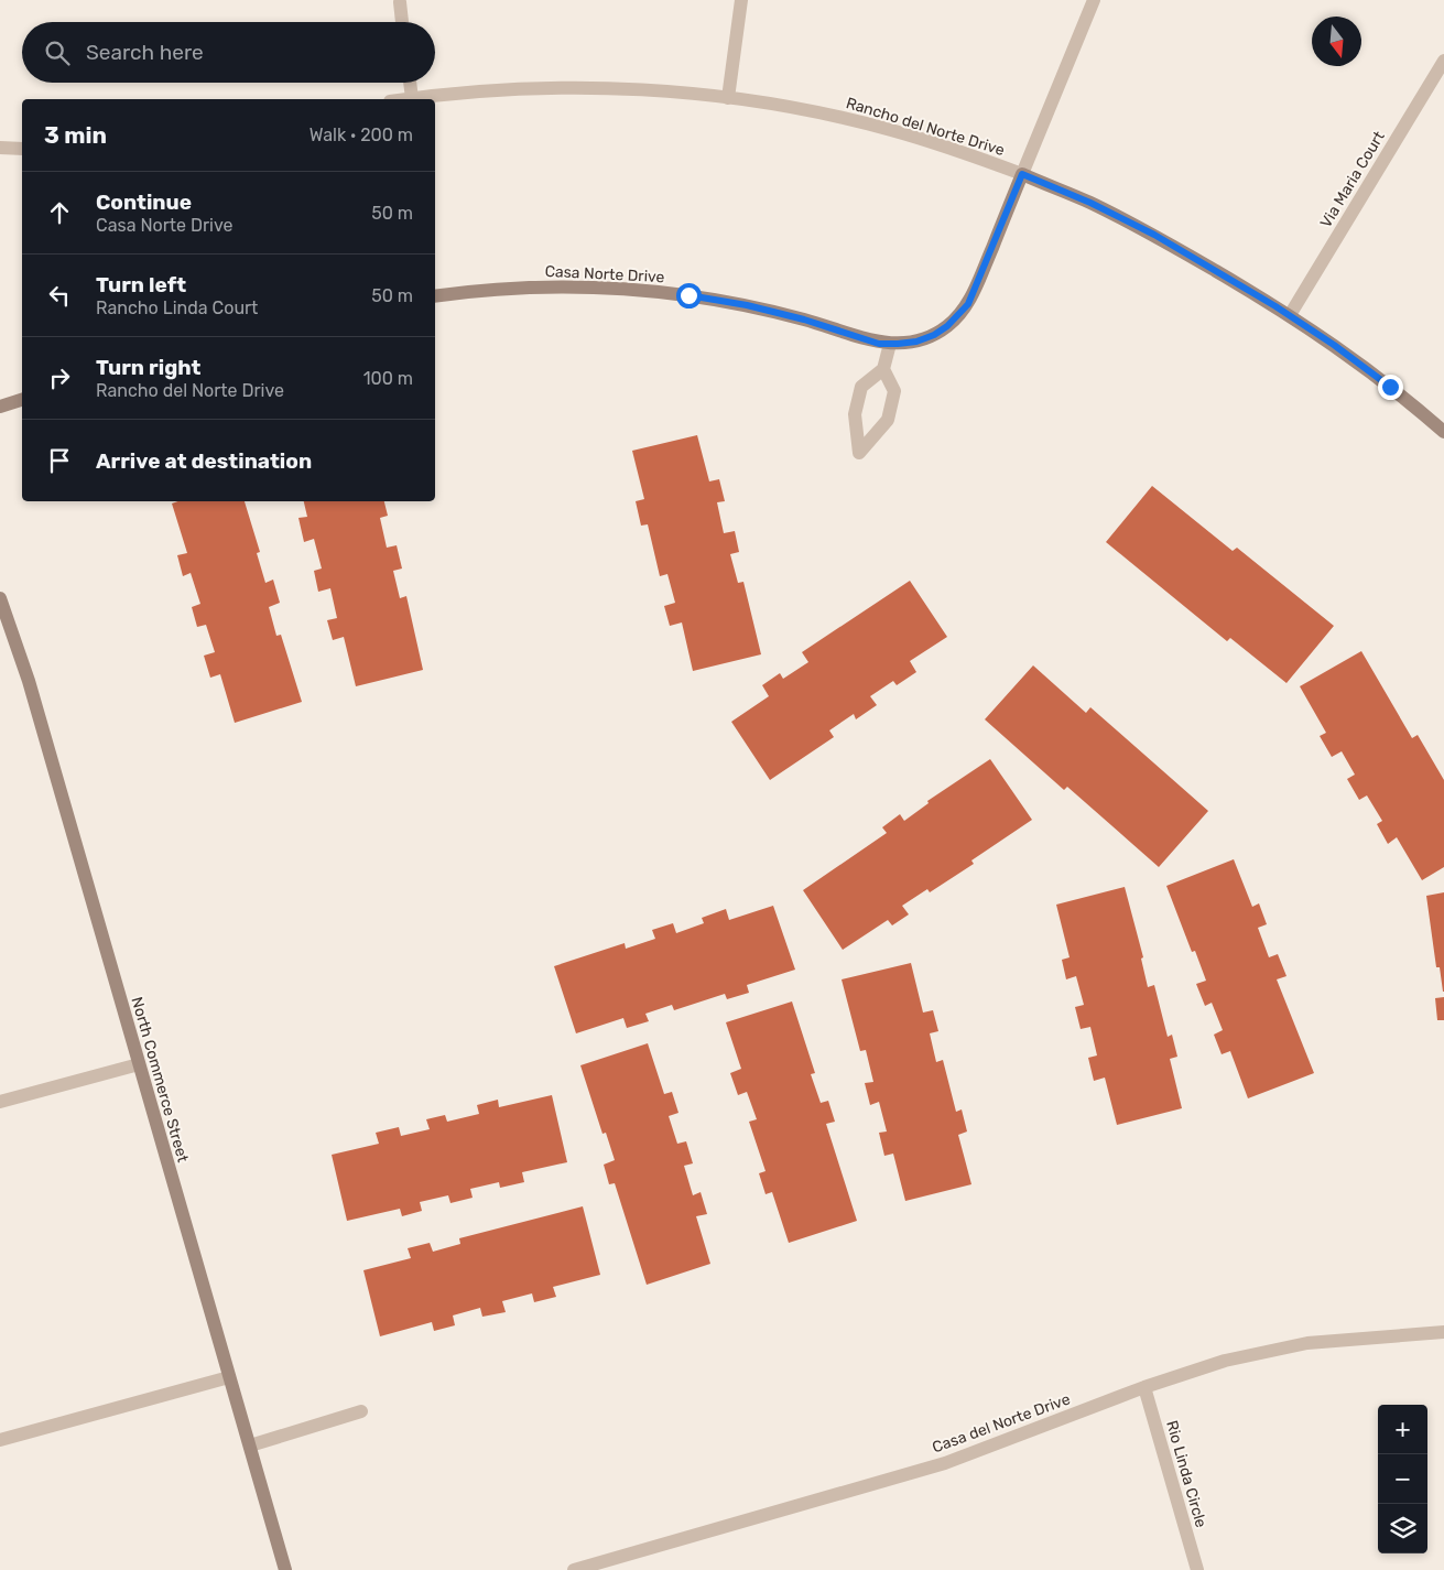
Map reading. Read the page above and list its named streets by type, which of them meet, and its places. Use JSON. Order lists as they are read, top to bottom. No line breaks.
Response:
{"streets":{"street":["Rancho del Norte Drive","Via Maria Court","Casa Norte Drive","North Commerce Street","Casa del Norte Drive","Rio Linda Circle"]},"crossings":[["Rancho del Norte Drive","Via Maria Court"],["Rancho del Norte Drive","Casa Norte Drive"],["Casa del Norte Drive","Rio Linda Circle"]],"north":"bottom","page":{"search":"Search here","heading":["3 min","Walk · 200 m"],"list":[["Continue","Casa Norte Drive","50 m"],["Turn left","Rancho Linda Court","50 m"],["Turn right","Rancho del Norte Drive","100 m"],"Arrive at destination"],"map_buttons":["+","−"]}}
